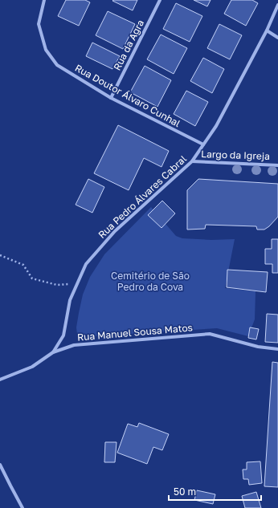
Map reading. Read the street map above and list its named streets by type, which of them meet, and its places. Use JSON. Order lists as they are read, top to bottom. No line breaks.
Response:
{"streets":{"street":["Rua da Agra","Rua Doutor Álvaro Cunhal","Largo da Igreja","Rua Pedro Álvares Cabral","Rua Manuel Sousa Matos"]},"crossings":[["Rua da Agra","Rua Doutor Álvaro Cunhal"],["Rua Doutor Álvaro Cunhal","Rua Pedro Álvares Cabral"],["Largo da Igreja","Rua Pedro Álvares Cabral"],["Rua Pedro Álvares Cabral","Rua Manuel Sousa Matos"]],"parks":["Cemitério de São Pedro da Cova"],"scale_bar":"50 m"}
